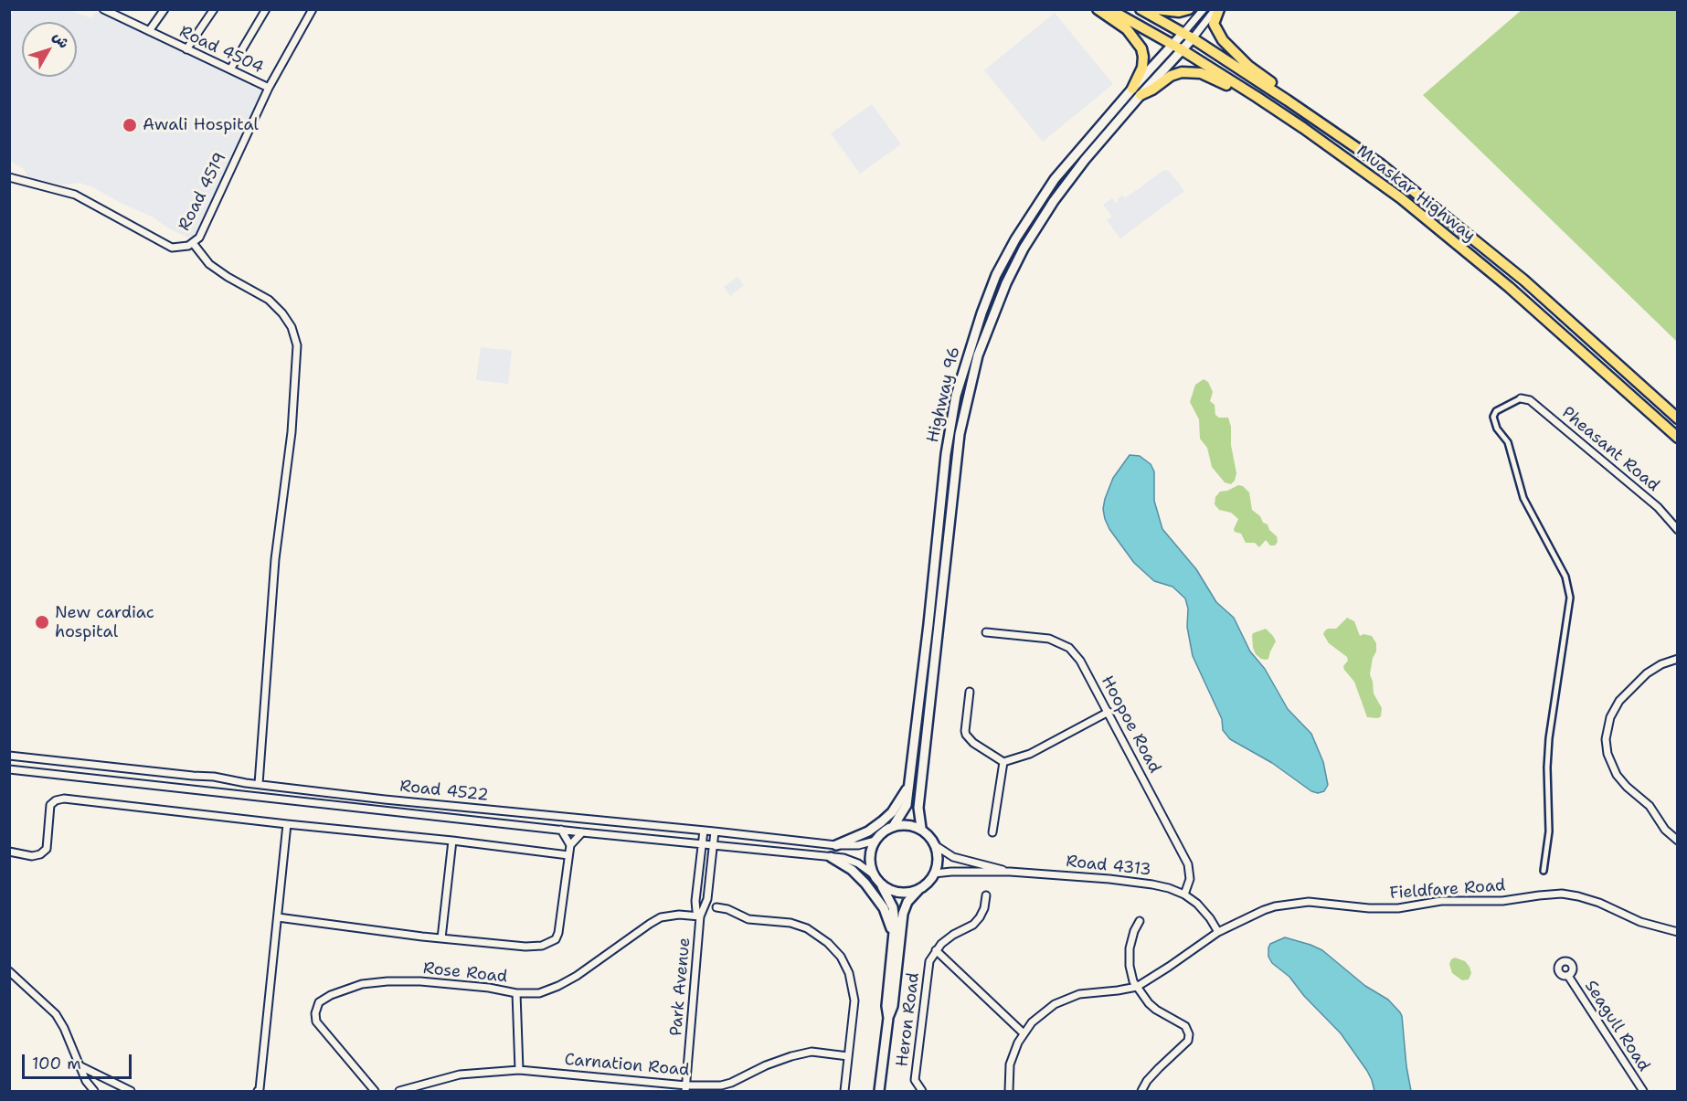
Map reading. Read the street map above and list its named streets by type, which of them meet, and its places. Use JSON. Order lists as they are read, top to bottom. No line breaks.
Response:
{"streets":{"main road":["Muaskar Highway"],"street":["Road 4504","Road 4519","Highway 96","Pheasant Road","Hoopoe Road","Road 4522","Road 4313","Fieldfare Road","Rose Road","Park Avenue","Heron Road","Seagull Road","Carnation Road"]},"crossings":[["Road 4504","Road 4519"],["Muaskar Highway","Highway 96"],["Highway 96","Road 4522"],["Highway 96","Road 4313"],["Hoopoe Road","Road 4313"],["Road 4522","Road 4313"],["Road 4522","Park Avenue"],["Road 4313","Fieldfare Road"],["Rose Road","Park Avenue"],["Park Avenue","Carnation Road"]],"places":["Awali Hospital","New cardiac hospital"],"scale_bar":"100 m","north":"top right"}
